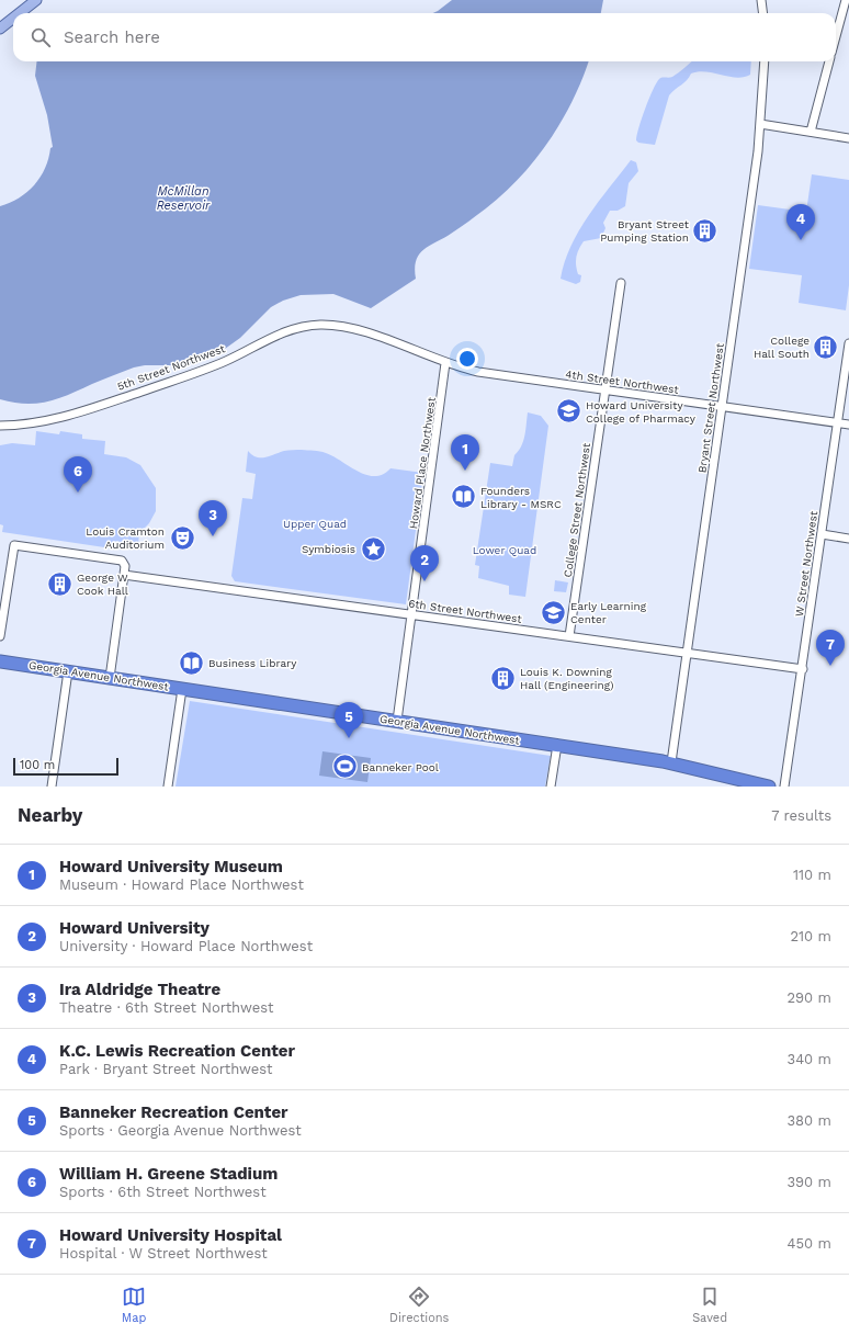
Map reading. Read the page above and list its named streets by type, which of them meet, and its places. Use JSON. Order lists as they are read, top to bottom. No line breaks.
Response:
{"streets":{"highway":["Georgia Avenue Northwest"],"street":["5th Street Northwest","4th Street Northwest","Bryant Street Northwest","Howard Place Northwest","College Street Northwest","W Street Northwest","6th Street Northwest"]},"crossings":[["5th Street Northwest","4th Street Northwest"],["5th Street Northwest","Howard Place Northwest"],["4th Street Northwest","Bryant Street Northwest"],["4th Street Northwest","Howard Place Northwest"],["4th Street Northwest","College Street Northwest"],["4th Street Northwest","W Street Northwest"],["Bryant Street Northwest","6th Street Northwest"],["Bryant Street Northwest","Georgia Avenue Northwest"],["Howard Place Northwest","6th Street Northwest"],["Howard Place Northwest","Georgia Avenue Northwest"],["College Street Northwest","6th Street Northwest"],["W Street Northwest","6th Street Northwest"]],"water":["McMillan Reservoir"],"parks":["Upper Quad","Lower Quad"],"places":{"building":["Bryant Street Pumping Station","College Hall South","George W Cook Hall","Louis K. Downing Hall (Engineering)"],"school or university":["Howard University College of Pharmacy","Early Learning Center"],"library":["Founders Library - MSRC","Business Library"],"theatre":["Louis Cramton Auditorium"],"place":["Symbiosis"],"sports":["Banneker Pool"]},"scale_bar":"100 m","page":{"search":"Search here","pins":["4","1","6","3","2","7","5"],"scale":"100 m","heading":["Nearby","7 results"],"list":[{"mark":"1","name":"Howard University Museum","note":"Museum · Howard Place Northwest","value":"110 m"},{"mark":"2","name":"Howard University","note":"University · Howard Place Northwest","value":"210 m"},{"mark":"3","name":"Ira Aldridge Theatre","note":"Theatre · 6th Street Northwest","value":"290 m"},{"mark":"4","name":"K.C. Lewis Recreation Center","note":"Park · Bryant Street Northwest","value":"340 m"},{"mark":"5","name":"Banneker Recreation Center","note":"Sports · Georgia Avenue Northwest","value":"380 m"},{"mark":"6","name":"William H. Greene Stadium","note":"Sports · 6th Street Northwest","value":"390 m"},{"mark":"7","name":"Howard University Hospital","note":"Hospital · W Street Northwest","value":"450 m"}],"nav":["Map","Directions","Saved"]}}
